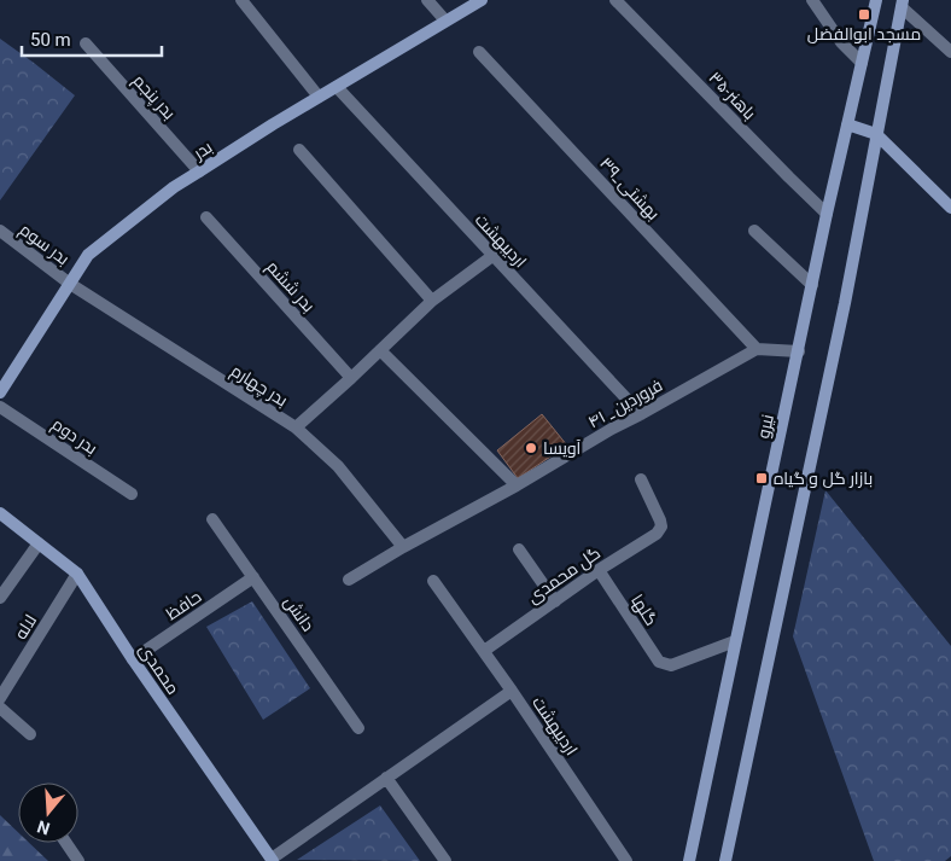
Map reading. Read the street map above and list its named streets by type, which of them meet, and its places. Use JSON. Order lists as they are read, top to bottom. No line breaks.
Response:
{"streets":{"main road":["بدر","نیرو","محمدی"],"street":["۳۵-باهنر","بدر پنجم","۳۹_بهشتی","اردیبهشت","بدر سوم","بدر ششم","بدر چهارم","۴۱ _فروردین","بدر دوم","گل محمدی","حافظ","گلها","دانش","لاله"]},"crossings":[["۳۵-باهنر","نیرو"],["بدر پنجم","بدر"],["بدر","اردیبهشت"],["بدر","بدر سوم"],["بدر","بدر چهارم"],["۳۹_بهشتی","۴۱ _فروردین"],["اردیبهشت","۴۱ _فروردین"],["اردیبهشت","گل محمدی"],["بدر سوم","بدر چهارم"],["بدر چهارم","۴۱ _فروردین"],["نیرو","گلها"],["گل محمدی","گلها"],["حافظ","دانش"],["حافظ","محمدی"],["لاله","محمدی"]],"places":{"transit":["مسجد ابوالفضل","بازار گل و گیاه"],"other":["آویسا"]},"scale_bar":"50 m","north":"bottom"}
